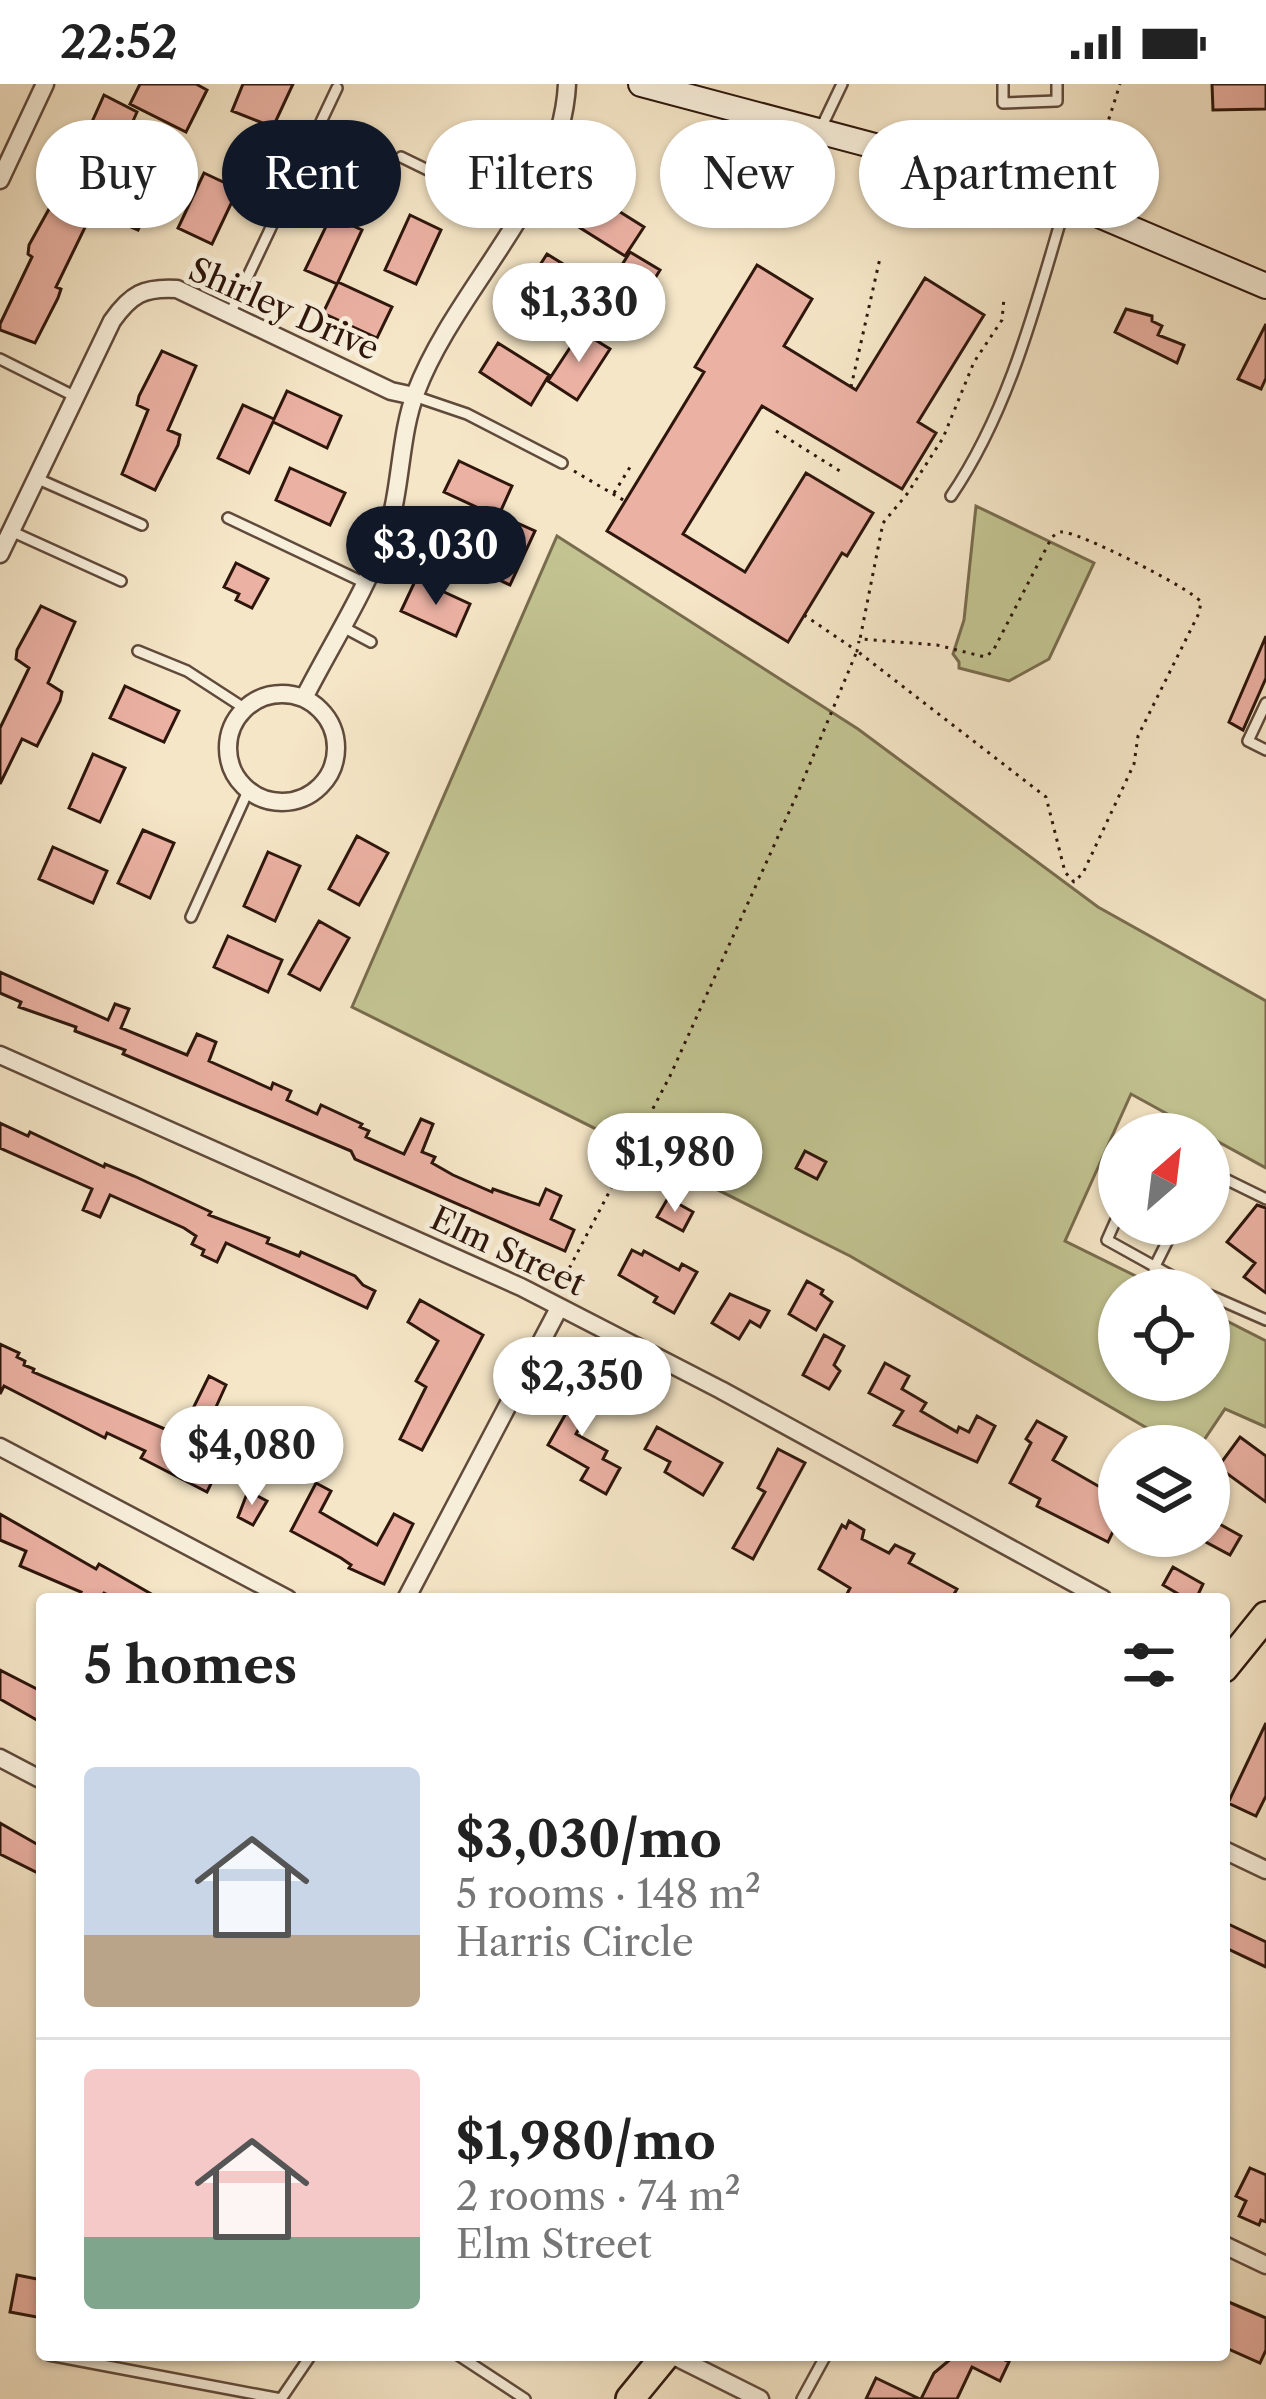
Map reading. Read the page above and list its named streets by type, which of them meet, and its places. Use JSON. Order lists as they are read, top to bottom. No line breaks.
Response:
{"streets":{"street":["Shirley Drive","Elm Street"]},"north":"top right","page":{"status":"22:52","chip":["Buy","Rent","Filters","New","Apartment"],"price":["$1,330","$3,030","$1,980","$2,350","$4,080"],"heading":"5 homes","list":[{"name":"$3,030/mo","note":"5 rooms · 148 m² · Harris Circle"},{"name":"$1,980/mo","note":"2 rooms · 74 m² · Elm Street"}]}}
